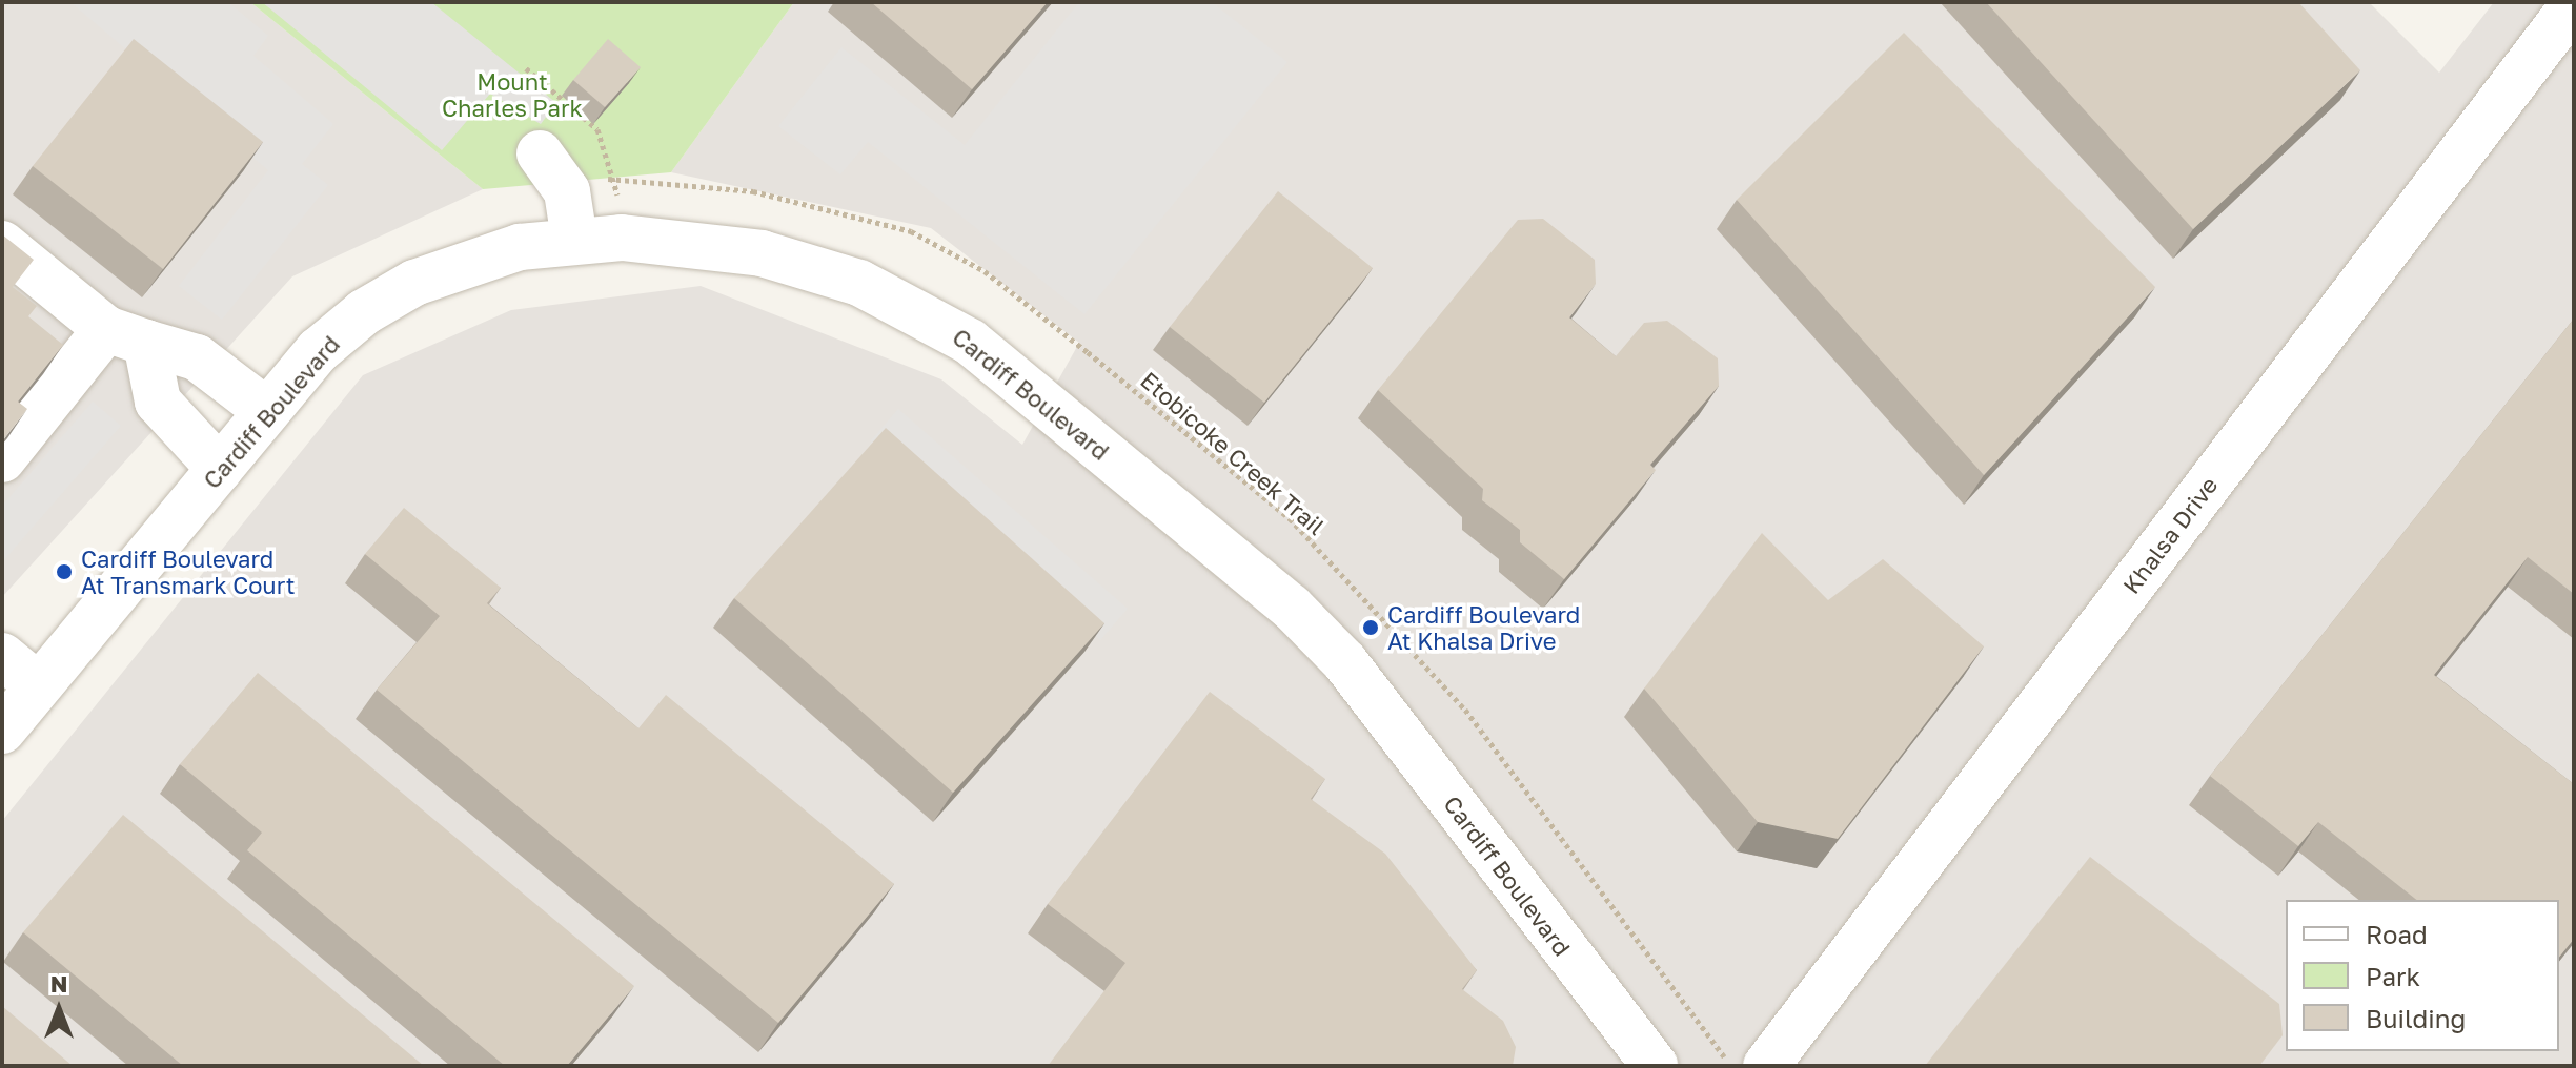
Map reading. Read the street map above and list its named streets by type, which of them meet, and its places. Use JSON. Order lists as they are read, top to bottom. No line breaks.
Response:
{"streets":{"street":["Cardiff Boulevard","Khalsa Drive"],"path":["Etobicoke Creek Trail"]},"parks":["Mount Charles Park"],"places":["Cardiff Boulevard At Transmark Court","Cardiff Boulevard At Khalsa Drive"],"legend":["Road","Park","Building"],"north":"top"}
